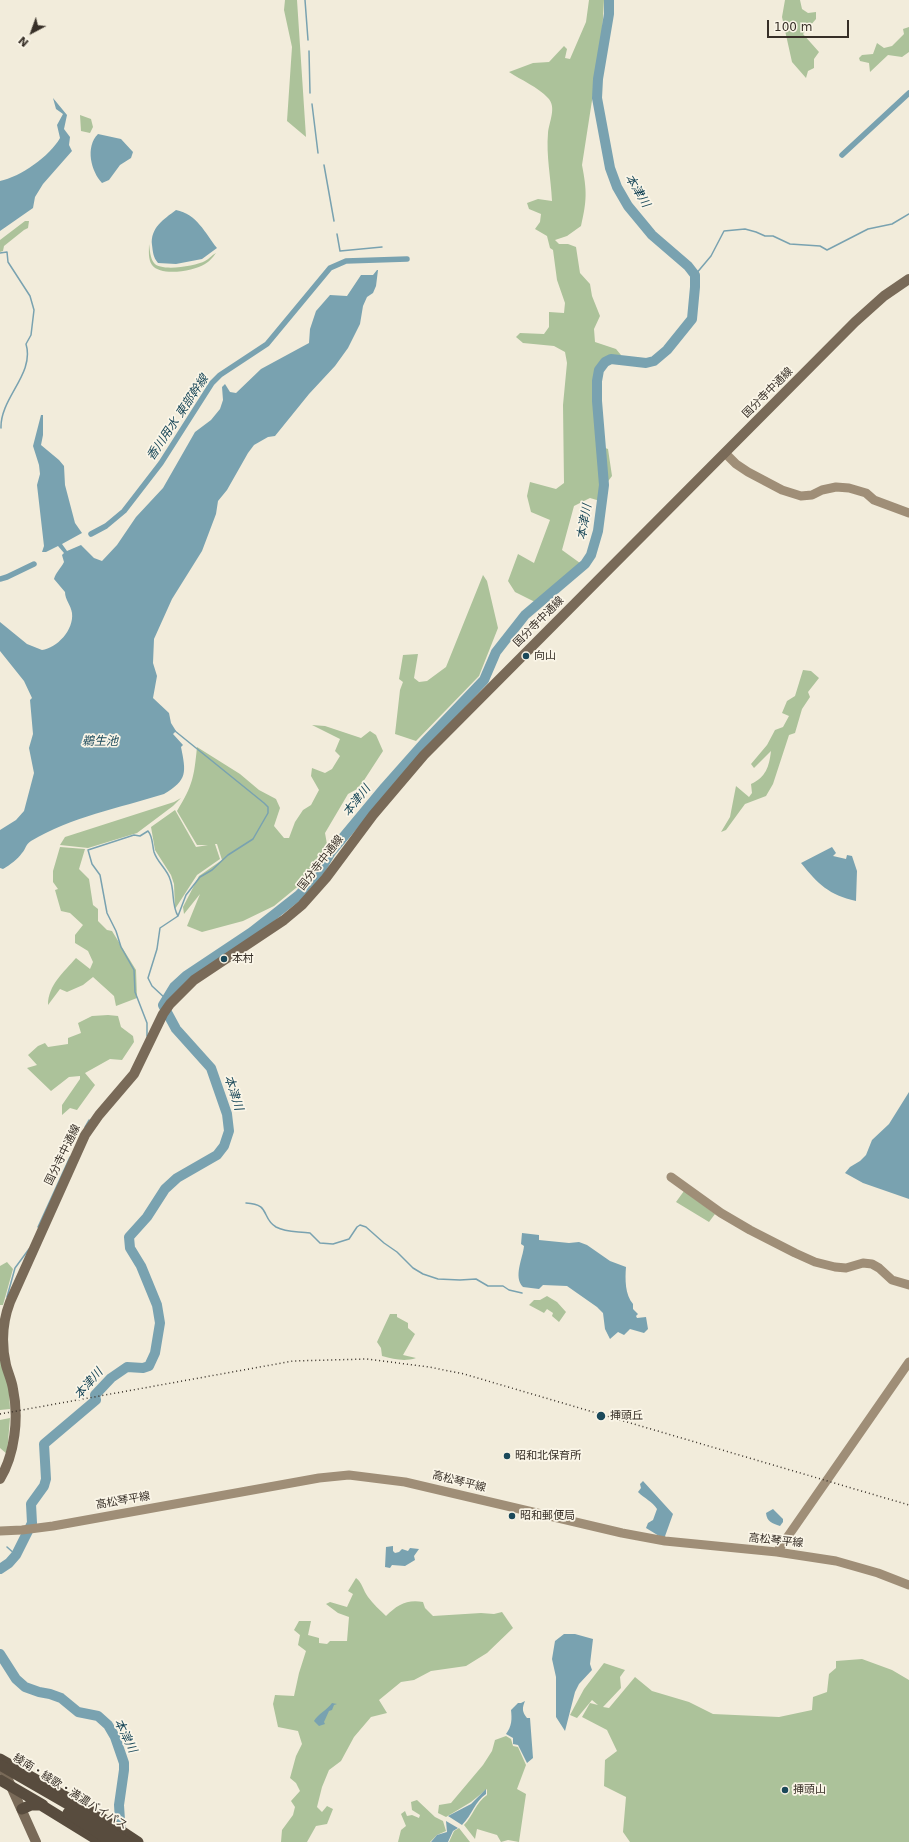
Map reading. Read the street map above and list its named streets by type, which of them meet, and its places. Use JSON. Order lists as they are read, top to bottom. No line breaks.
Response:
{"streets":{"highway":["綾南・綾歌・満濃バイパス"],"main road":["国分寺中通線","高松琴平線"]},"water":["本津川","香川用水 東部幹線","鵜生池"],"places":["向山","本村","挿頭丘","昭和北保育所","昭和郵便局","挿頭山"],"scale_bar":"100 m","north":"bottom left"}
